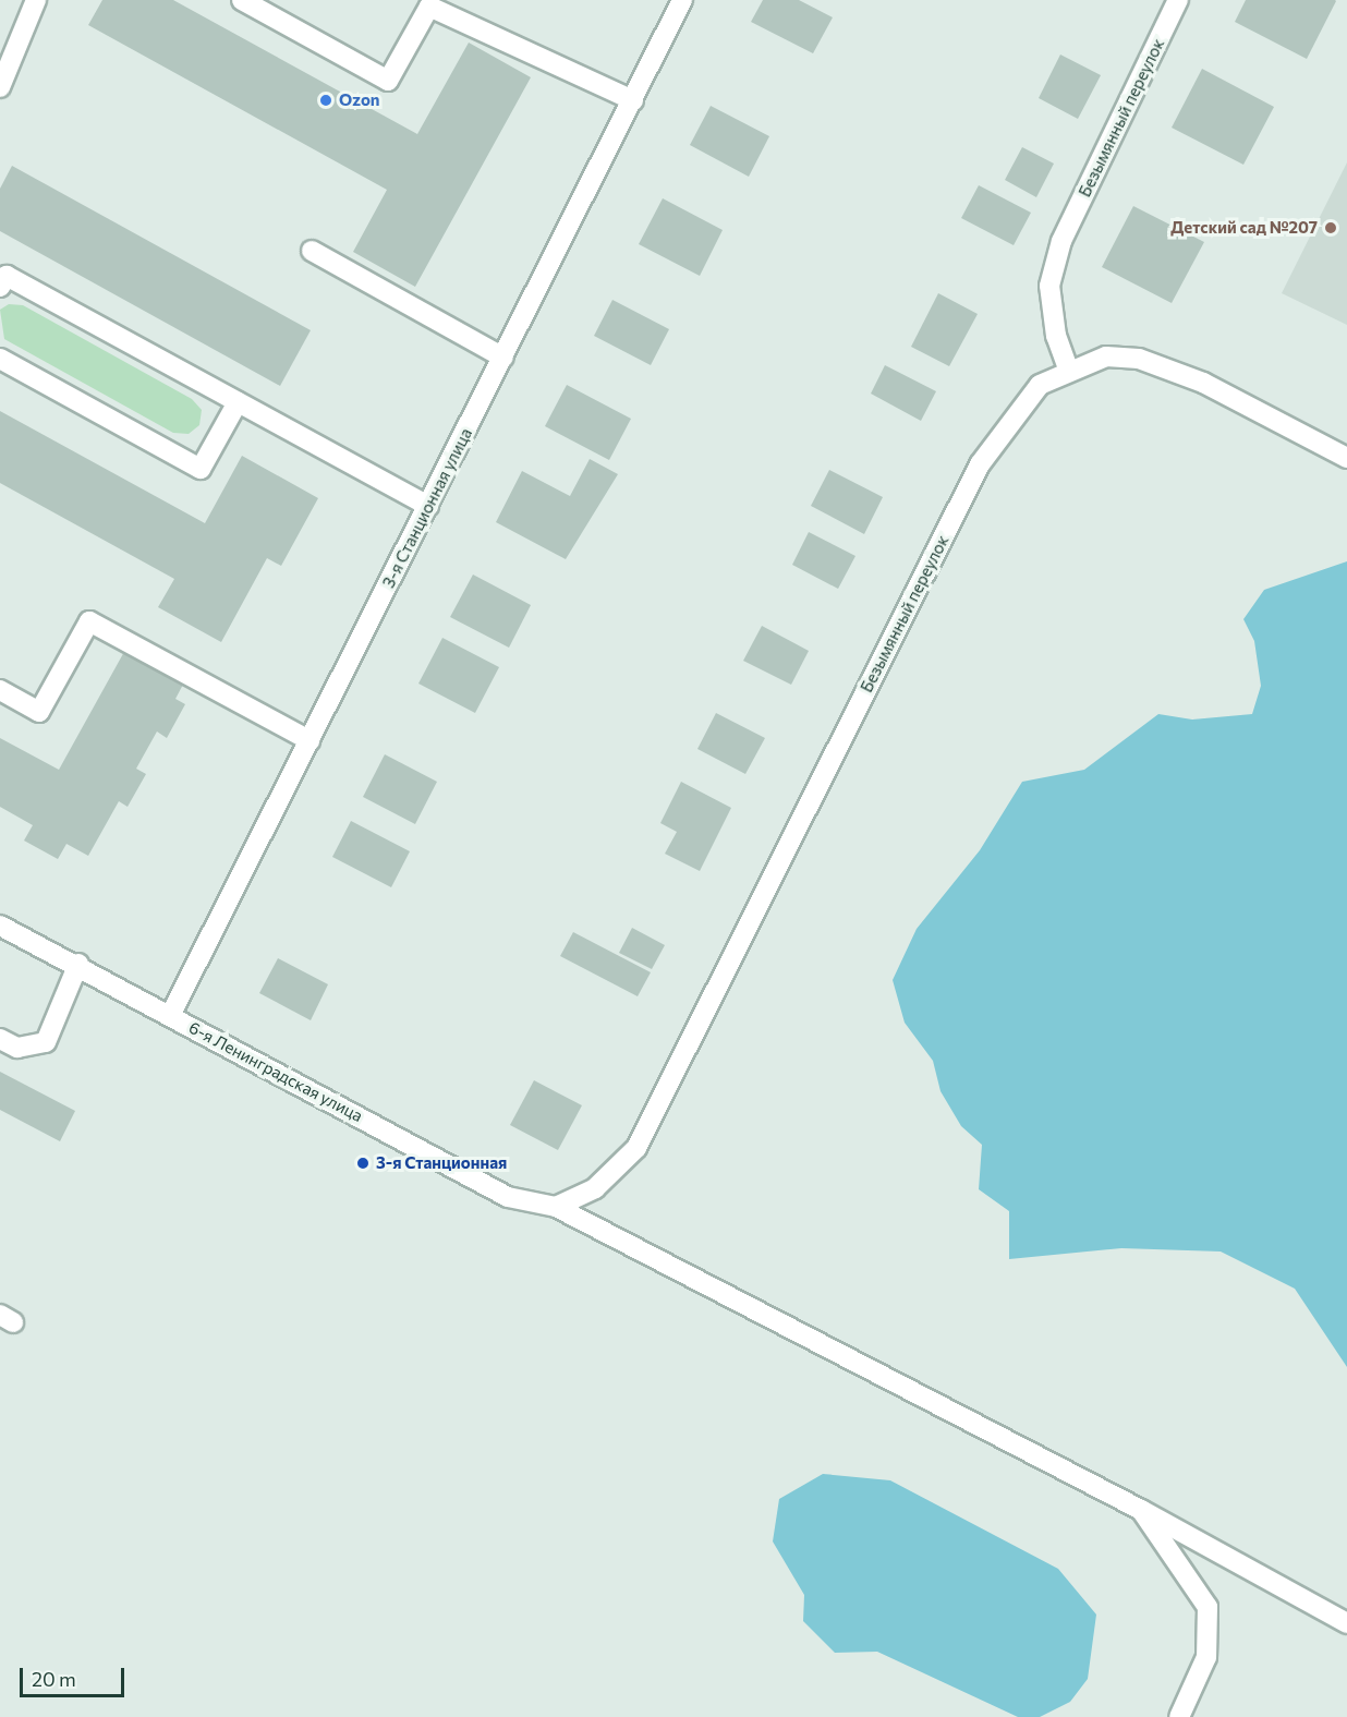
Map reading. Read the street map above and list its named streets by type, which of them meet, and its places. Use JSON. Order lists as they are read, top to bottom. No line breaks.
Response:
{"streets":{"street":["Безымянный переулок","3-я Станционная улица","6-я Ленинградская улица"]},"crossings":[["Безымянный переулок","6-я Ленинградская улица"],["3-я Станционная улица","6-я Ленинградская улица"]],"places":["Ozon","Детский сад №207","3-я Станционная"],"scale_bar":"20 m"}
